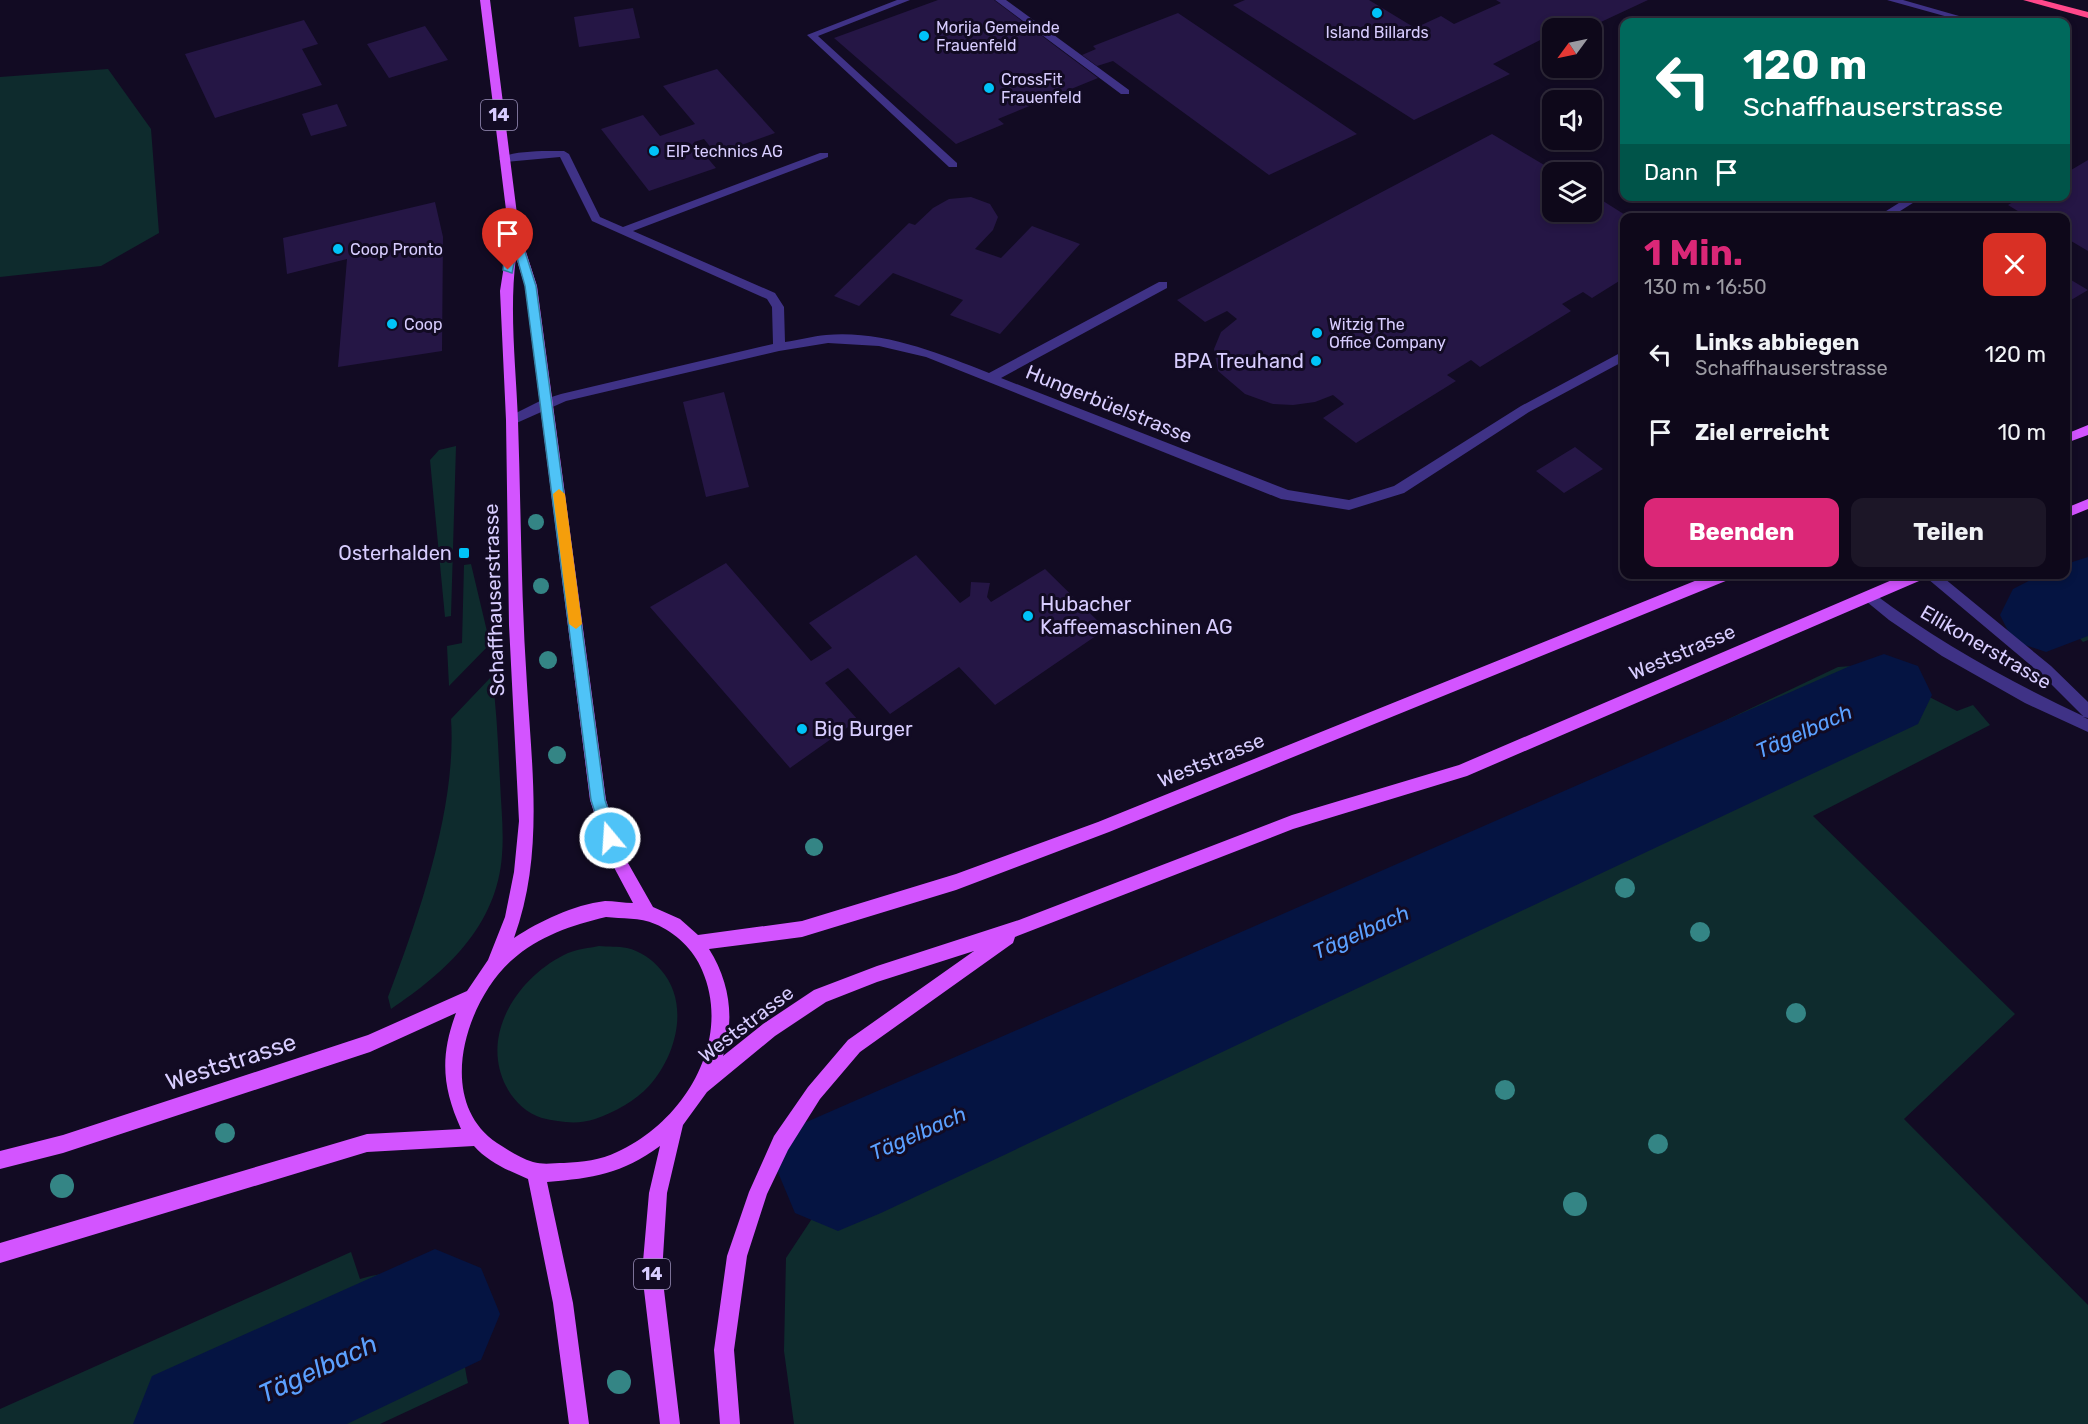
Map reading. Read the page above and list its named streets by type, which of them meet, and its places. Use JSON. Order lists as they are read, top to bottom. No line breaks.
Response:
{"streets":{"main road":["14","Schaffhauserstrasse","Weststrasse"],"street":["Hungerbüelstrasse","Ellikonerstrasse"]},"crossings":[["Hungerbüelstrasse","Schaffhauserstrasse"],["Ellikonerstrasse","Weststrasse"]],"water":["Tägelbach"],"places":{"other":["Island Billards","Morija Gemeinde Frauenfeld","CrossFit Frauenfeld","EIP technics AG","Coop Pronto","Coop","Witzig The Office Company","BPA Treuhand","Hubacher Kaffeemaschinen AG","Big Burger"],"transit":["Osterhalden"]},"north":"bottom left","page":{"turn":["120 m","Schaffhauserstrasse"],"then":"Dann","heading":["1 Min.","130 m · 16:50"],"list":[{"name":"Links abbiegen","note":"Schaffhauserstrasse","value":"120 m"},{"name":"Ziel erreicht","value":"10 m"}],"buttons":["Beenden","Teilen"]}}
